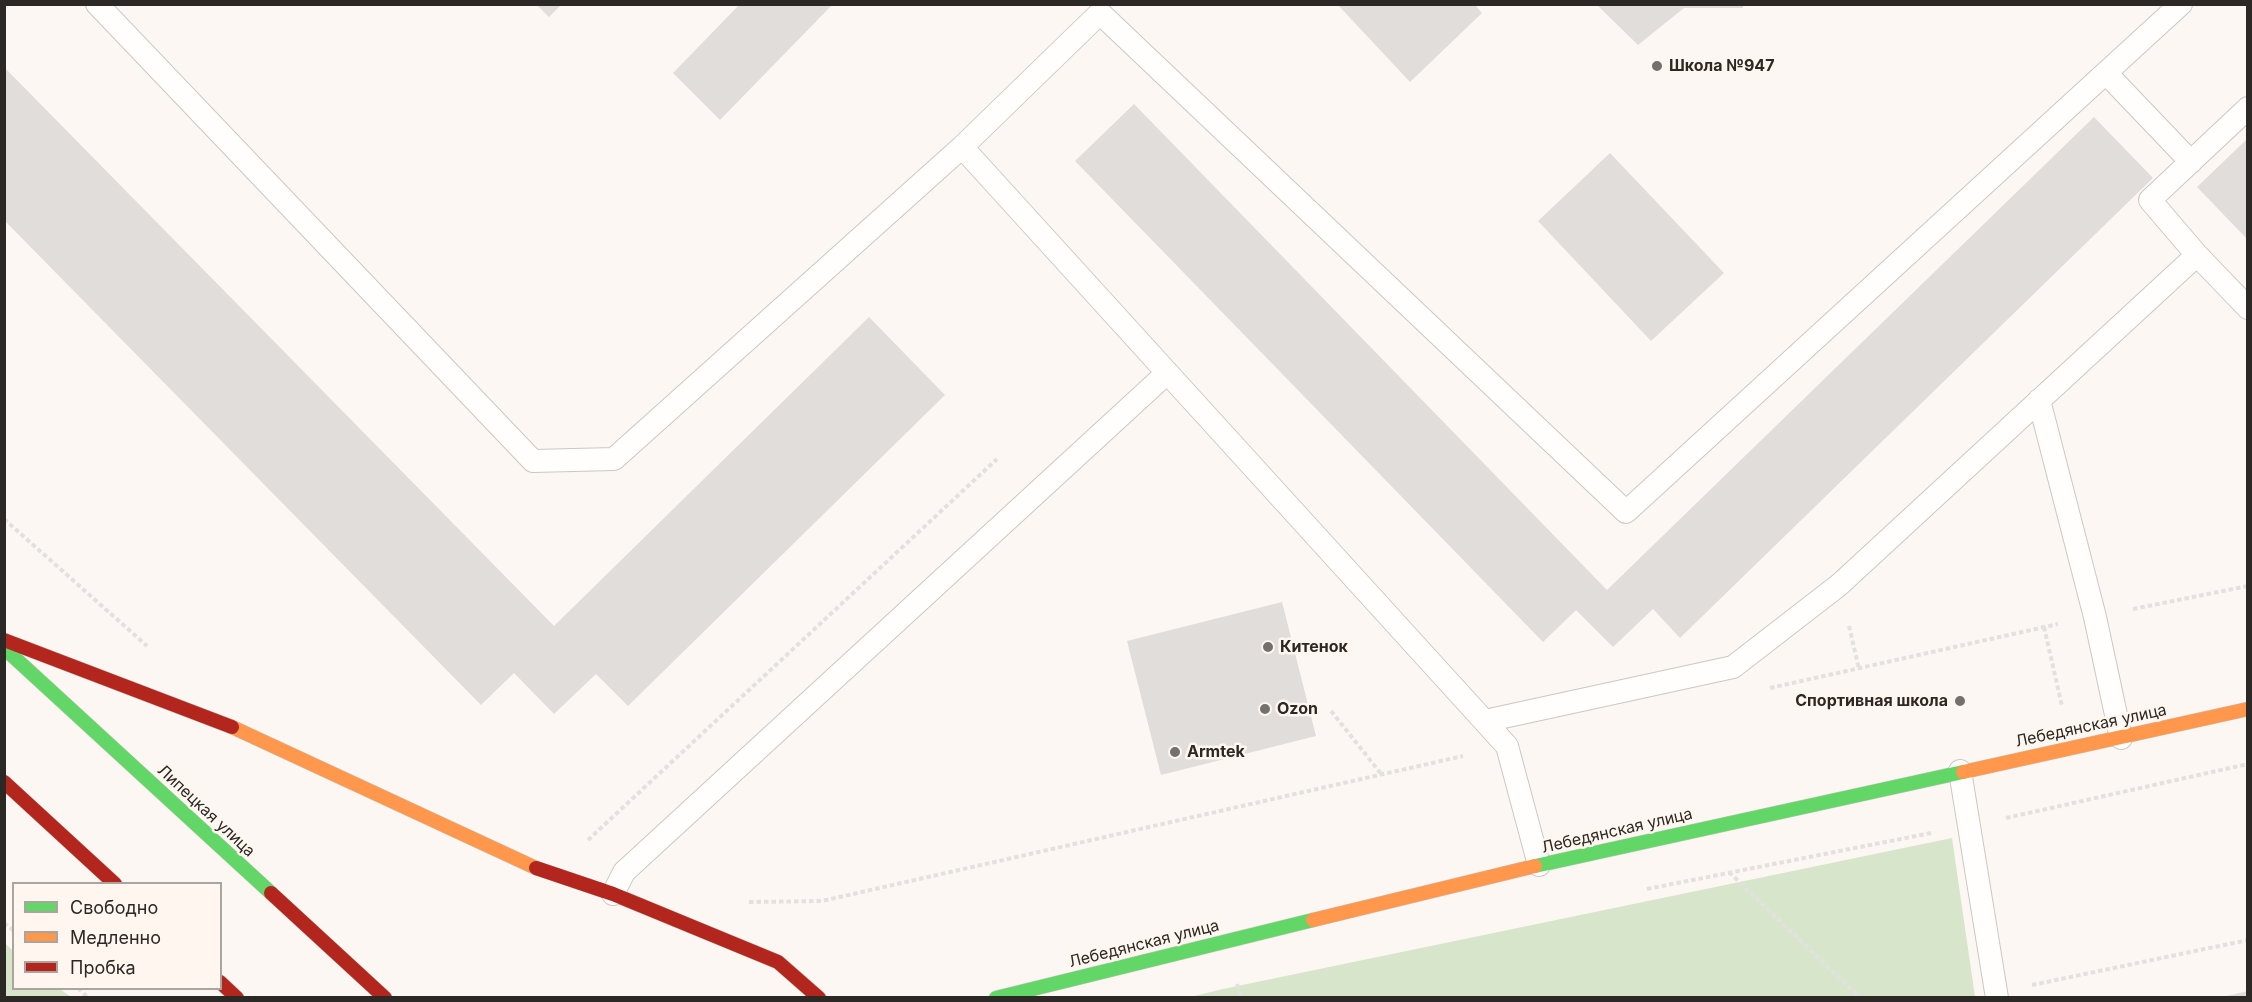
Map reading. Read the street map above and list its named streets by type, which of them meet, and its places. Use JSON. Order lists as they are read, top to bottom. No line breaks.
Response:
{"streets":{"street":["Лебедянская улица","Липецкая улица"]},"places":["Школа №947","Китенок","Спортивная школа","Ozon","Armtek"],"legend":["Свободно","Медленно","Пробка"]}
